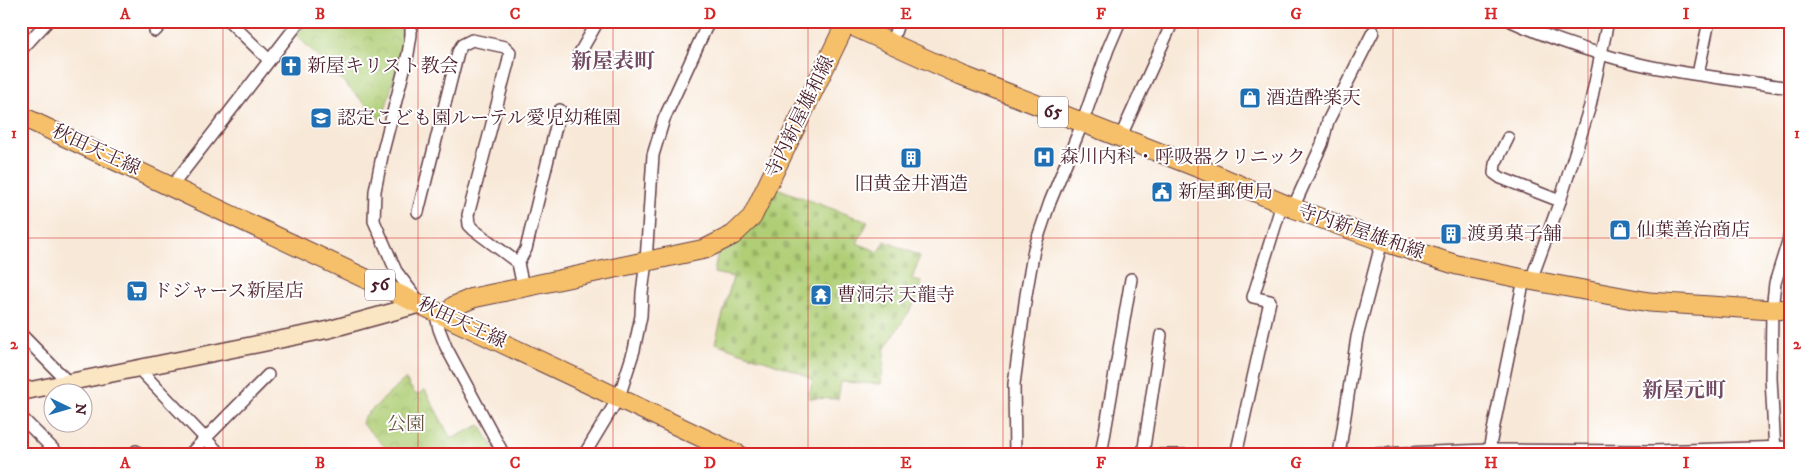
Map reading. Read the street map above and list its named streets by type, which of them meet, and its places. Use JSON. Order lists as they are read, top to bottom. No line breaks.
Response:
{"streets":{"main road":["65","寺内新屋雄和線","秋田天王線","56"]},"crossings":[["寺内新屋雄和線","秋田天王線"]],"districts":["新屋表町","新屋元町"],"parks":["公園"],"places":{"church":["新屋キリスト教会"],"shop":["酒造酔楽天","仙葉善治商店"],"school or university":["認定こども園ルーテル愛児幼稚園"],"hospital":["森川内科・呼吸器クリニック"],"building":["旧黄金井酒造","渡勇菓子舗"],"public building":["新屋郵便局"],"supermarket":["ドジャース新屋店"],"temple":["曹洞宗 天龍寺"]},"north":"right","grid":{"columns":["A","B","C","D","E","F","G","H","I"],"rows":["1","2"]}}
